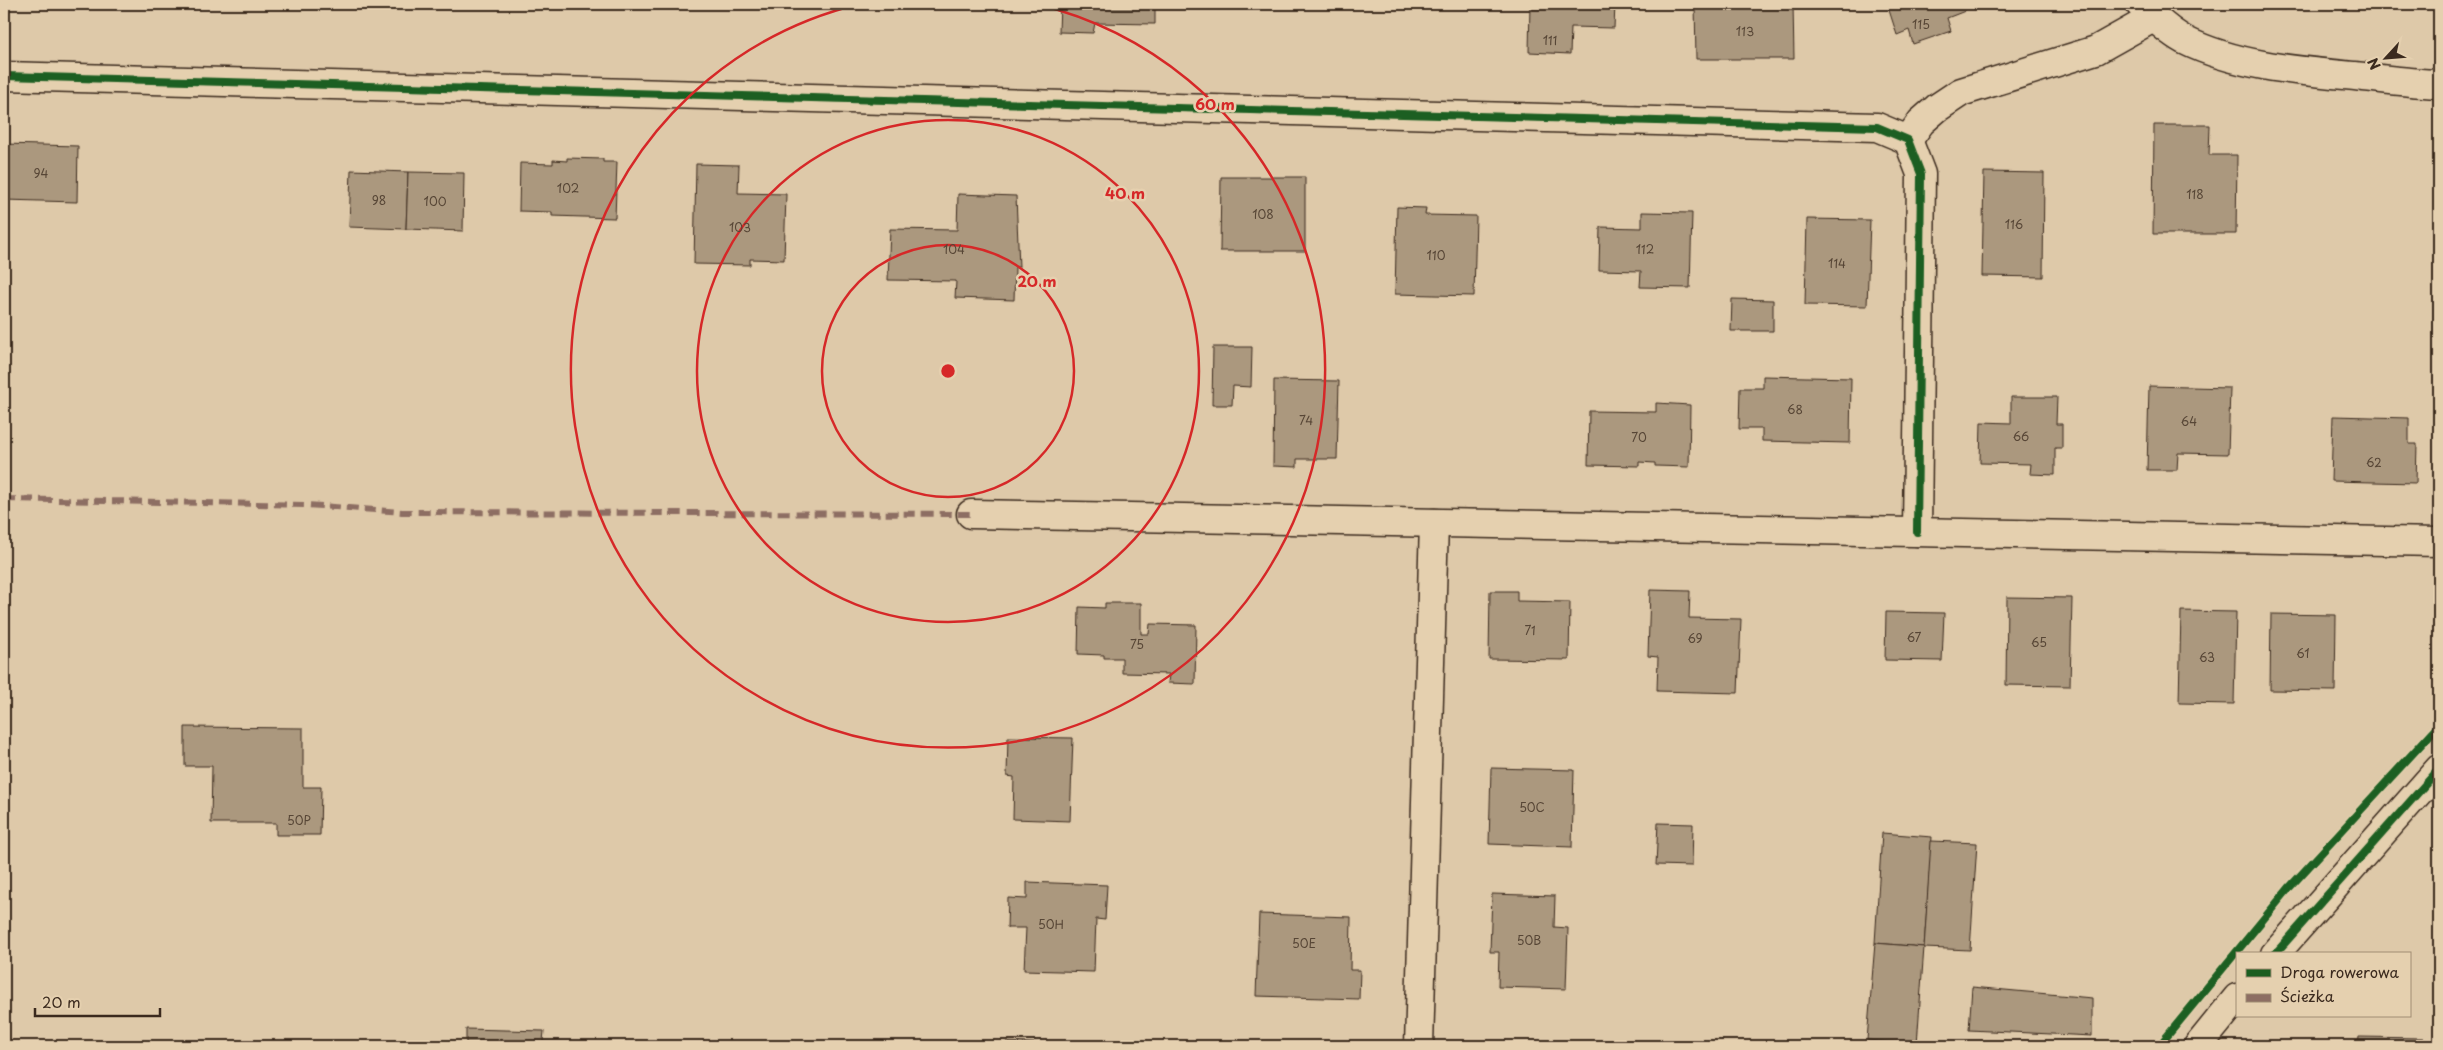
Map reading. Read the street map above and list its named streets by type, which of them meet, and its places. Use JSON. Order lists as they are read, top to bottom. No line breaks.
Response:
{"house_numbers":["115","113","111","94","102","118","98","100","108","116","103","104","112","110","114","68","74","64","66","70","62","71","67","69","65","75","61","63","50C","50P","50H","50B","50E"],"legend":["Droga rowerowa","Ścieżka"],"scale_bar":"20 m","north":"bottom left","rings":["60 m","40 m","20 m"]}
